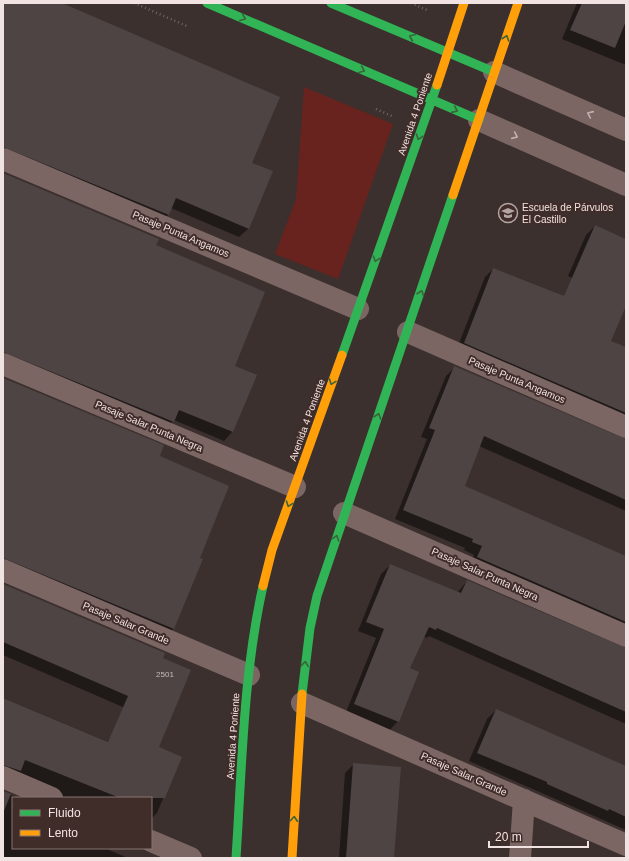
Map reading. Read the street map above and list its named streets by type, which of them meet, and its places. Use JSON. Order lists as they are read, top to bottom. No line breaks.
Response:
{"streets":{"street":["Avenida 4 Poniente","Pasaje Punta Angamos","Pasaje Salar Punta Negra","Pasaje Salar Grande"]},"crossings":[["Avenida 4 Poniente","Pasaje Punta Angamos"],["Avenida 4 Poniente","Pasaje Salar Punta Negra"],["Avenida 4 Poniente","Pasaje Salar Grande"]],"places":{"school or university":["Escuela de Párvulos El Castillo"]},"house_numbers":["2501"],"legend":["Fluido","Lento"],"scale_bar":"20 m"}
